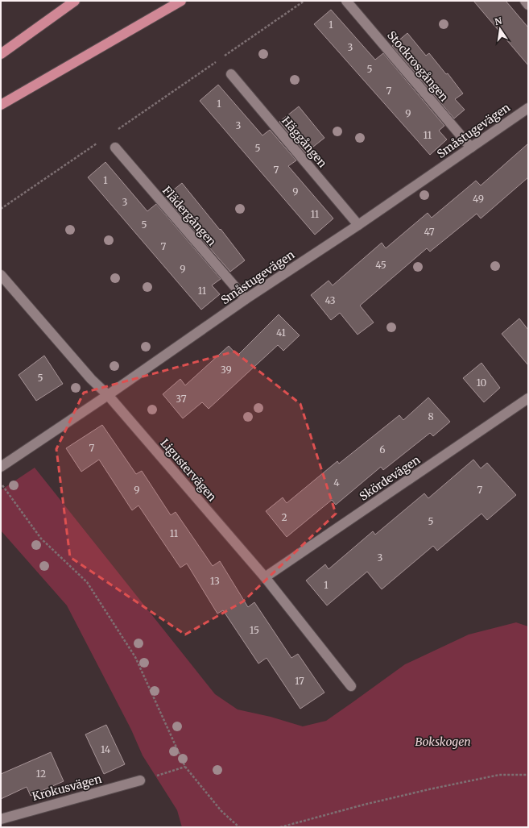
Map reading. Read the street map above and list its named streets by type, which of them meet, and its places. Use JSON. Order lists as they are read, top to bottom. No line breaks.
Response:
{"streets":{"street":["Stockrosgången","Småstugevägen","Häggången","Flädergången","Ligustervägen","Skördevägen","Krokusvägen"]},"crossings":[["Stockrosgången","Småstugevägen"],["Småstugevägen","Häggången"],["Småstugevägen","Flädergången"],["Småstugevägen","Ligustervägen"],["Ligustervägen","Skördevägen"]],"parks":["Bokskogen"],"house_numbers":["1","3","5","7","1","9","3","11","5","7","1","9","49","3","11","5","47","7","45","9","11","43","41","39","5","10","37","8","7","6","4","9","7","2","5","11","3","13","1","15","17","14","12"],"north":"top"}
